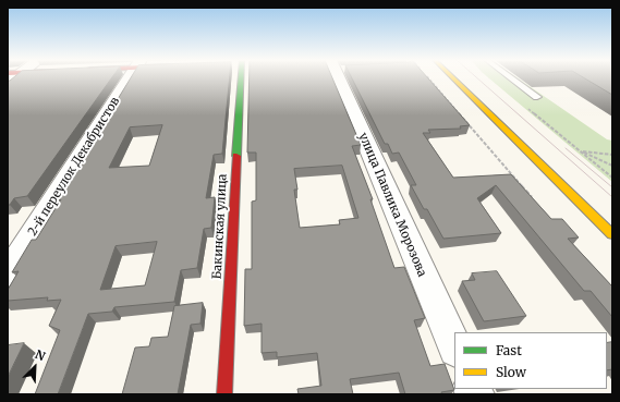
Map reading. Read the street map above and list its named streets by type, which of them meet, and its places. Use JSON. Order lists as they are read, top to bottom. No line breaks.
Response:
{"streets":{"street":["2-й переулок Декабристов","улица Павлика Морозова","Бакинская улица"]},"legend":["Fast","Slow"],"north":"top right"}
